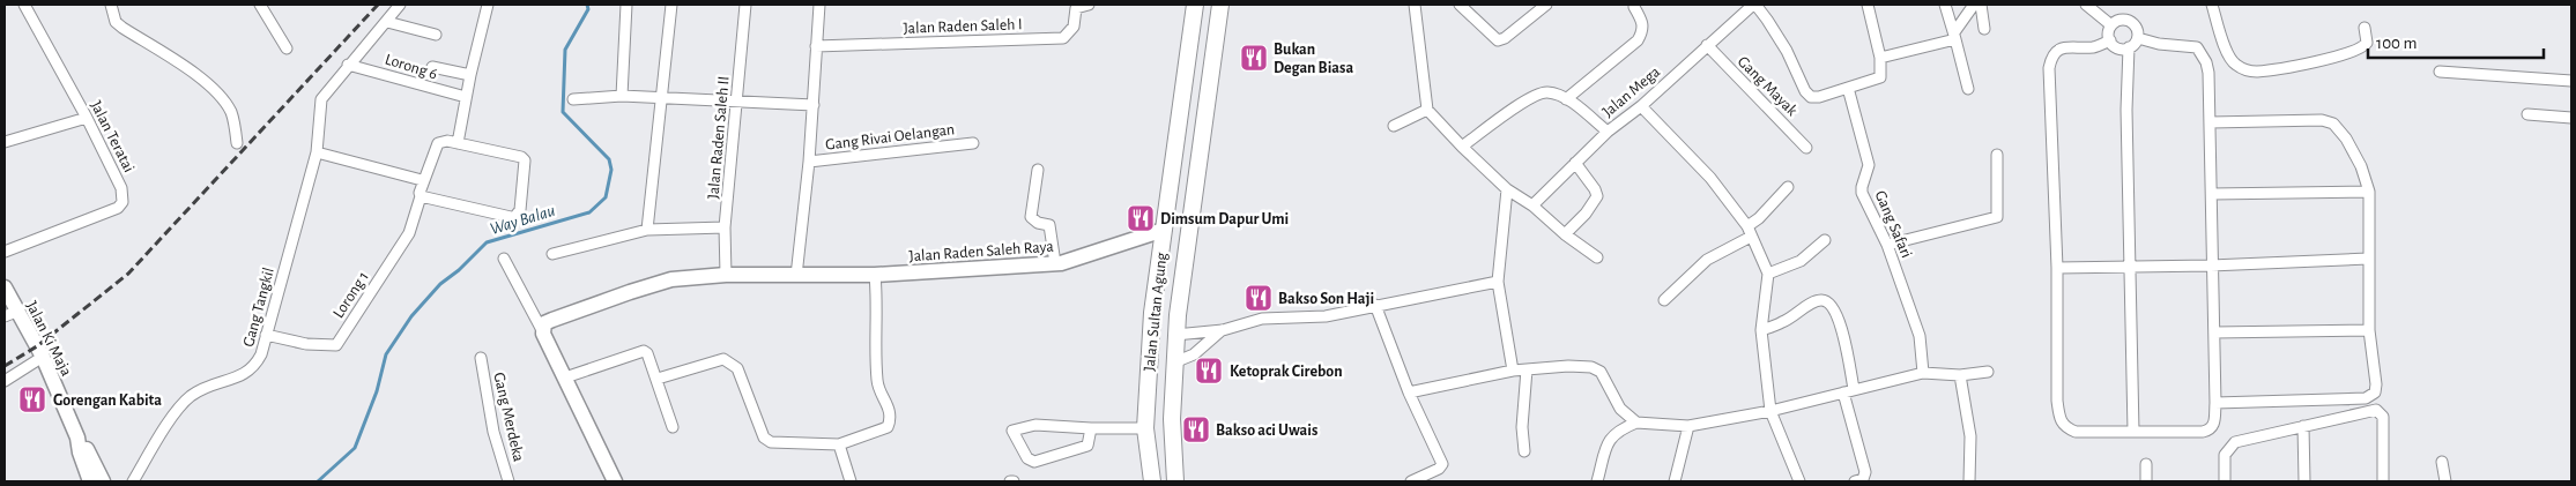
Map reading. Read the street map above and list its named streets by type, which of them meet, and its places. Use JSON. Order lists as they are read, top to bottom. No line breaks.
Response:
{"streets":{"main road":["Jalan Sultan Agung"],"street":["Jalan Raden Saleh I","Lorong 6","Gang Mayak","Jalan Mega","Jalan Teratai","Gang Rivai Oelangan","Jalan Raden Saleh II","Gang Safari","Jalan Raden Saleh Raya","Lorong 1","Gang Tangkil","Jalan Ki Maja","Gang Merdeka"]},"crossings":[["Lorong 6","Gang Tangkil"],["Gang Mayak","Jalan Mega"],["Jalan Raden Saleh II","Jalan Raden Saleh Raya"],["Jalan Raden Saleh Raya","Jalan Sultan Agung"],["Lorong 1","Gang Tangkil"]],"water":["Way Balau"],"places":{"restaurant":["Bukan Degan Biasa","Dimsum Dapur Umi","Bakso Son Haji","Ketoprak Cirebon","Gorengan Kabita","Bakso aci Uwais"]},"scale_bar":"100 m"}
